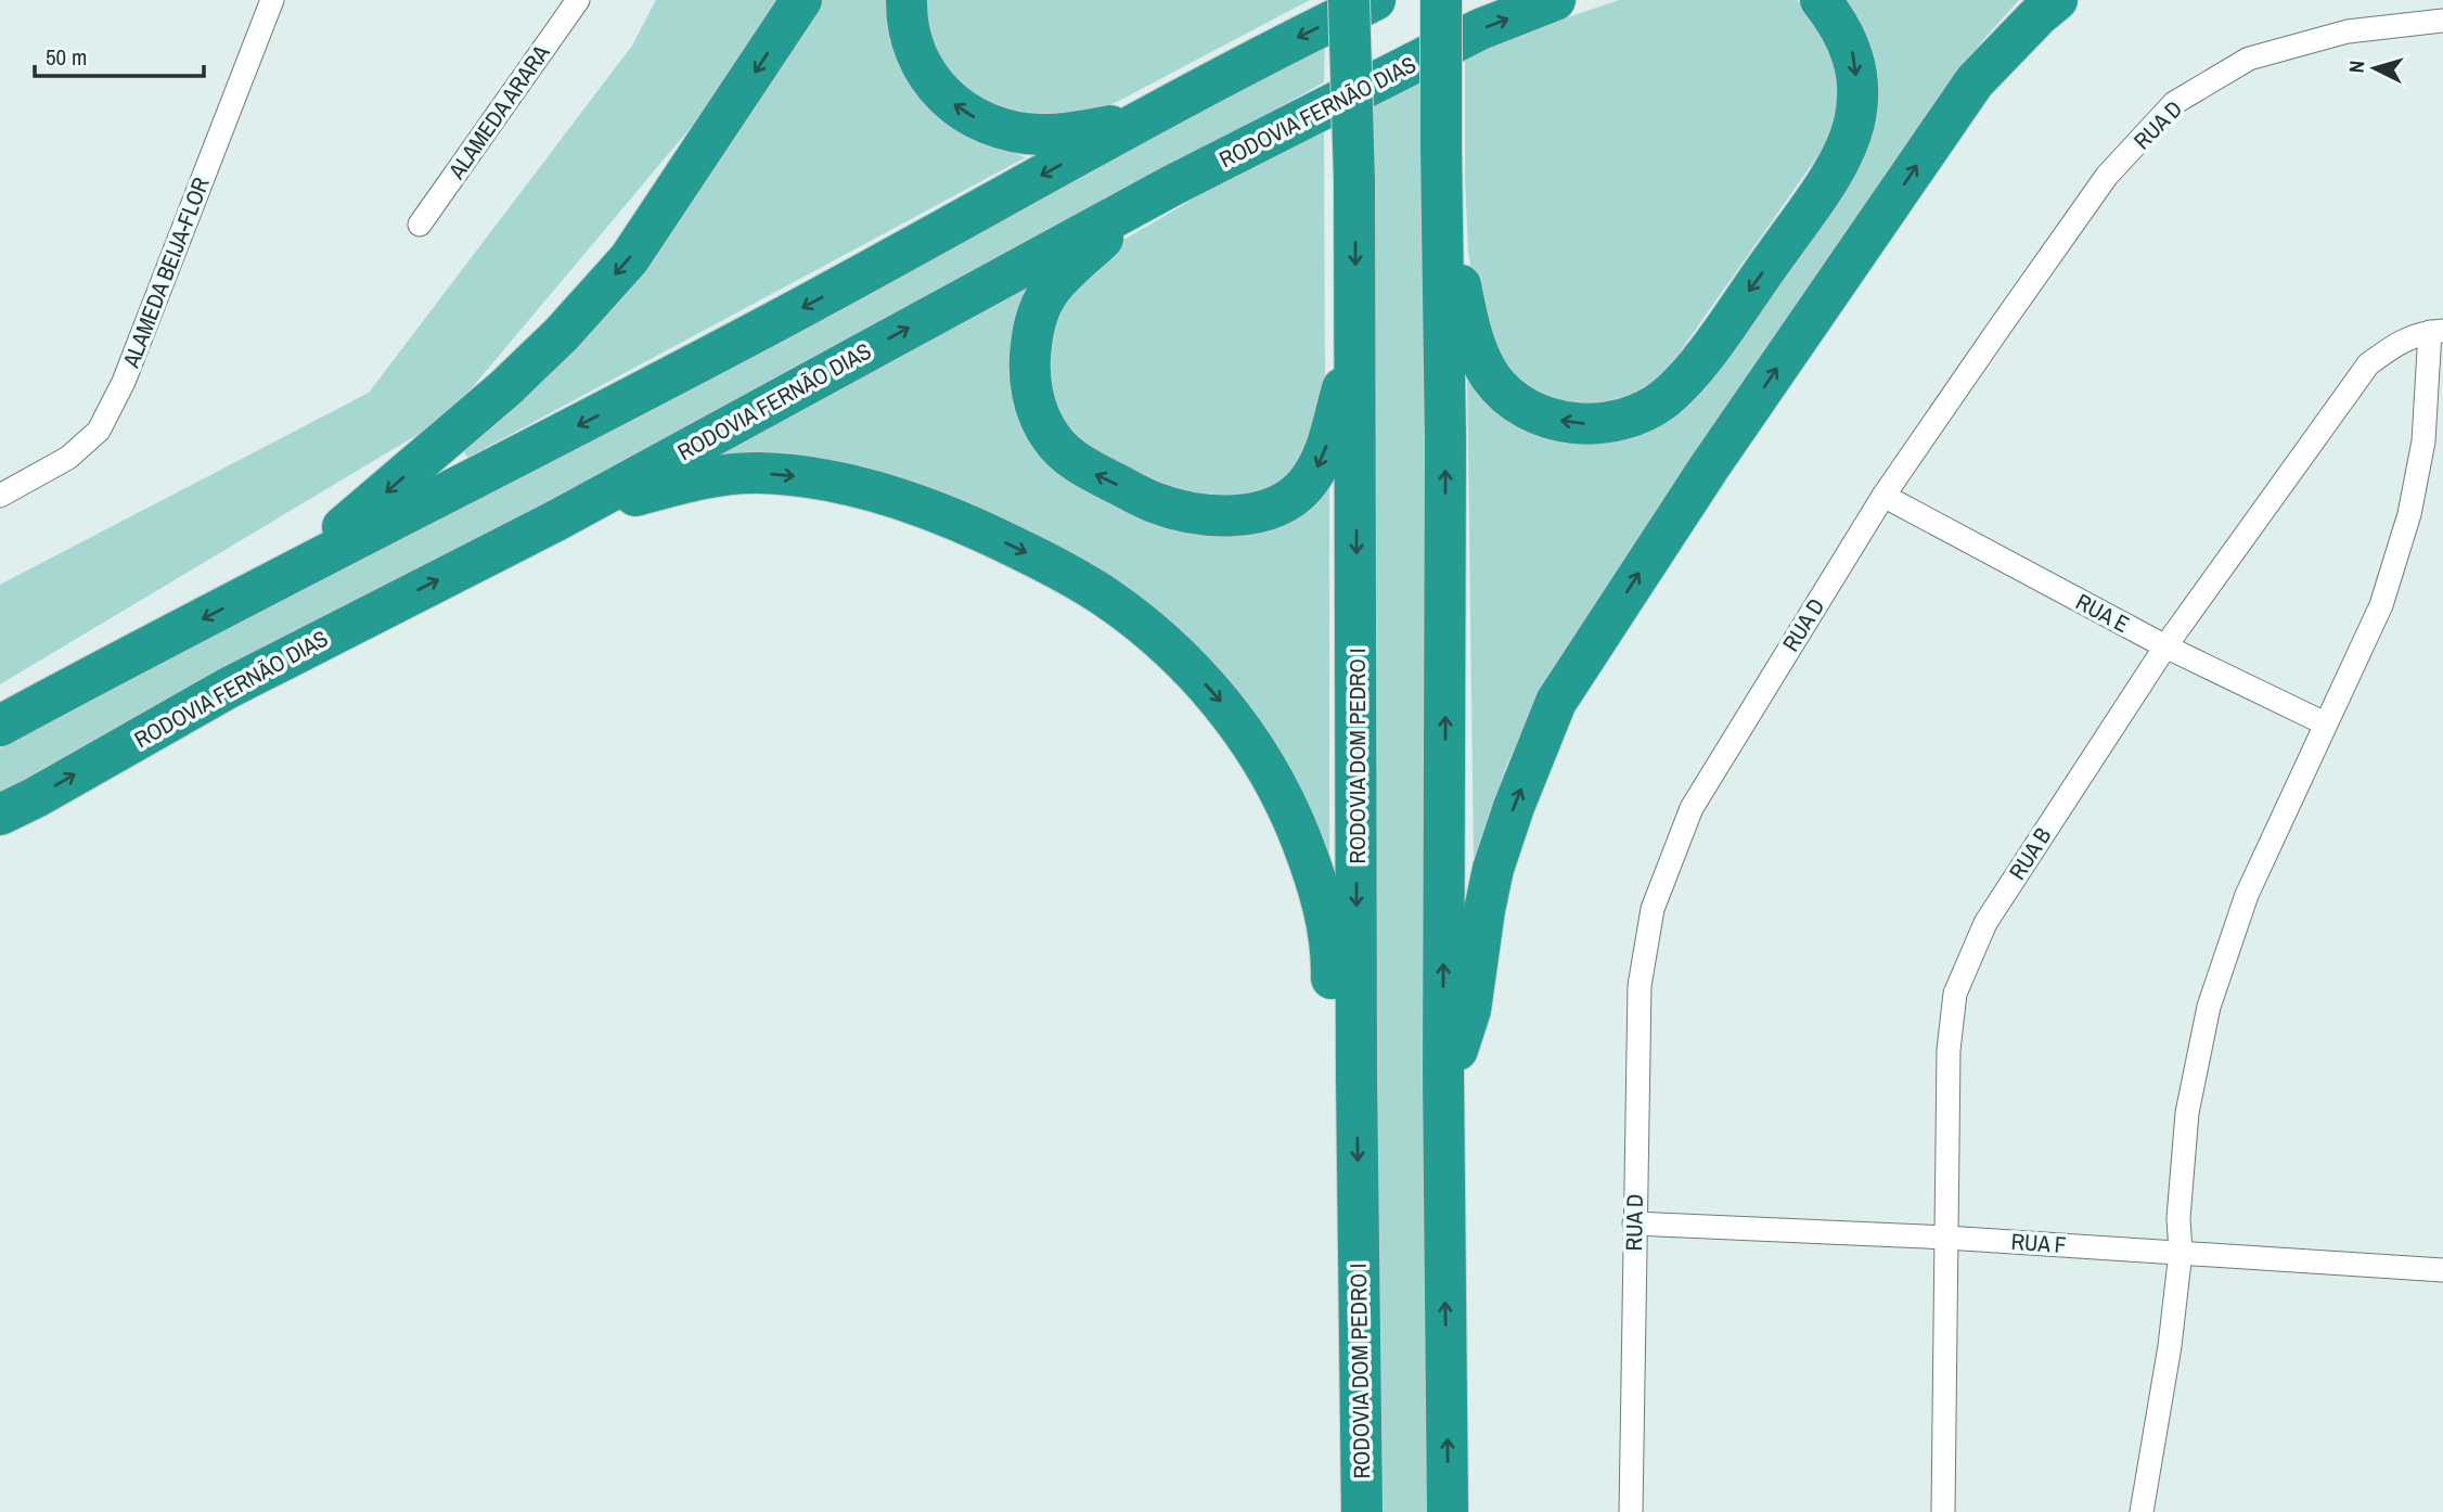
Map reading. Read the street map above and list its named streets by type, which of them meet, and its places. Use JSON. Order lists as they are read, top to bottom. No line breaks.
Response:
{"streets":{"highway":["RODOVIA FERNÃO DIAS","RODOVIA DOM PEDRO I"],"street":["ALAMEDA ARARA","RUA D","ALAMEDA BEIJA-FLOR","RUA E","RUA B","RUA F"]},"crossings":[["RUA D","RUA E"],["RUA D","RUA F"],["RUA E","RUA B"],["RUA B","RUA F"]],"scale_bar":"50 m","north":"left"}
